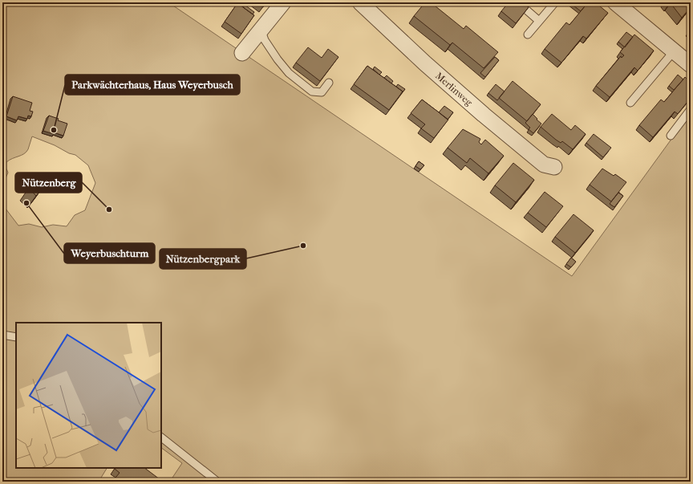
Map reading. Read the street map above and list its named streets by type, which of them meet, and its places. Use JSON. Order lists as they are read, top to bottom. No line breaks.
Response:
{"streets":{"street":["Merlinweg"]},"places":["Parkwächterhaus, Haus Weyerbusch","Weyerbuschturm","Nützenberg","Nützenbergpark"]}
